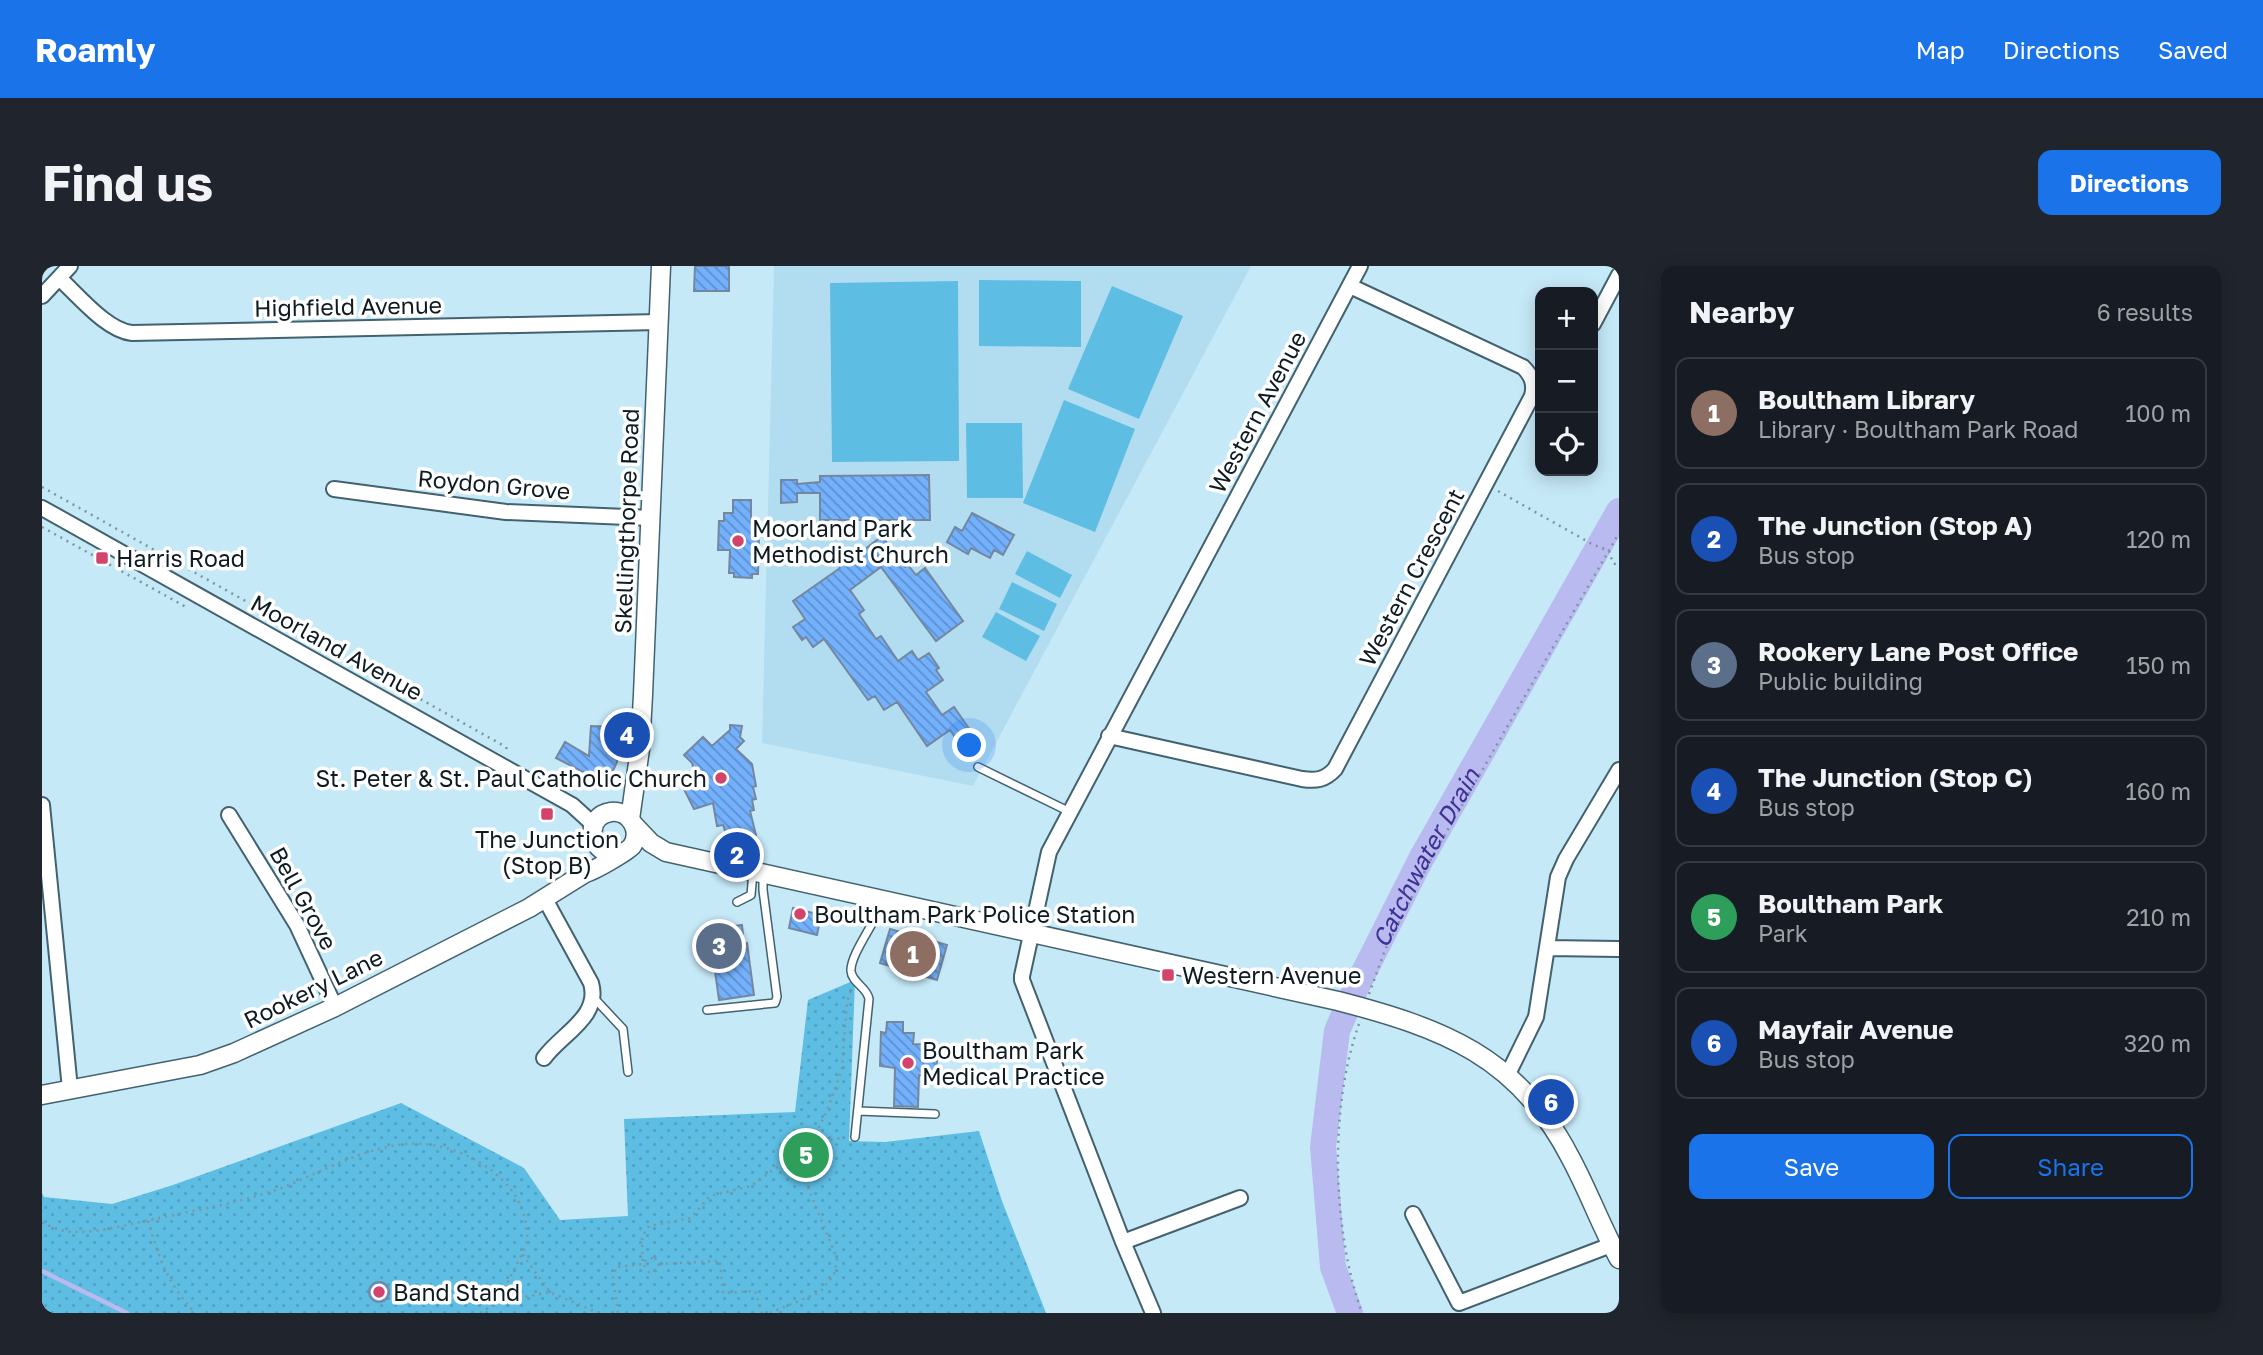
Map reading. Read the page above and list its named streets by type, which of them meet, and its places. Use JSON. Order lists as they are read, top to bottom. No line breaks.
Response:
{"streets":{"street":["Highfield Avenue","Western Avenue","Roydon Grove","Skellingthorpe Road","Western Crescent","Moorland Avenue","Bell Grove","Rookery Lane"]},"crossings":[["Highfield Avenue","Skellingthorpe Road"],["Western Avenue","Western Crescent"],["Roydon Grove","Skellingthorpe Road"],["Skellingthorpe Road","Moorland Avenue"],["Skellingthorpe Road","Rookery Lane"],["Moorland Avenue","Rookery Lane"],["Bell Grove","Rookery Lane"]],"water":["Catchwater Drain"],"places":{"other":["Moorland Park Methodist Church","St. Peter & St. Paul Catholic Church","Boultham Park Police Station","Boultham Park Medical Practice","Band Stand"],"transit":["Harris Road","The Junction (Stop B)","Western Avenue"]},"page":{"header":"Roamly","nav":["Map","Directions","Saved"],"buttons":["Directions",["Save","Share"]],"title":"Find us","heading":["Nearby","6 results"],"map_buttons":["+","−"],"list":[{"mark":"1","name":"Boultham Library","note":"Library · Boultham Park Road","value":"100 m"},{"mark":"2","name":"The Junction (Stop A)","note":"Bus stop","value":"120 m"},{"mark":"3","name":"Rookery Lane Post Office","note":"Public building","value":"150 m"},{"mark":"4","name":"The Junction (Stop C)","note":"Bus stop","value":"160 m"},{"mark":"5","name":"Boultham Park","note":"Park","value":"210 m"},{"mark":"6","name":"Mayfair Avenue","note":"Bus stop","value":"320 m"}],"pins":["4","2","3","1","6","5"]}}
